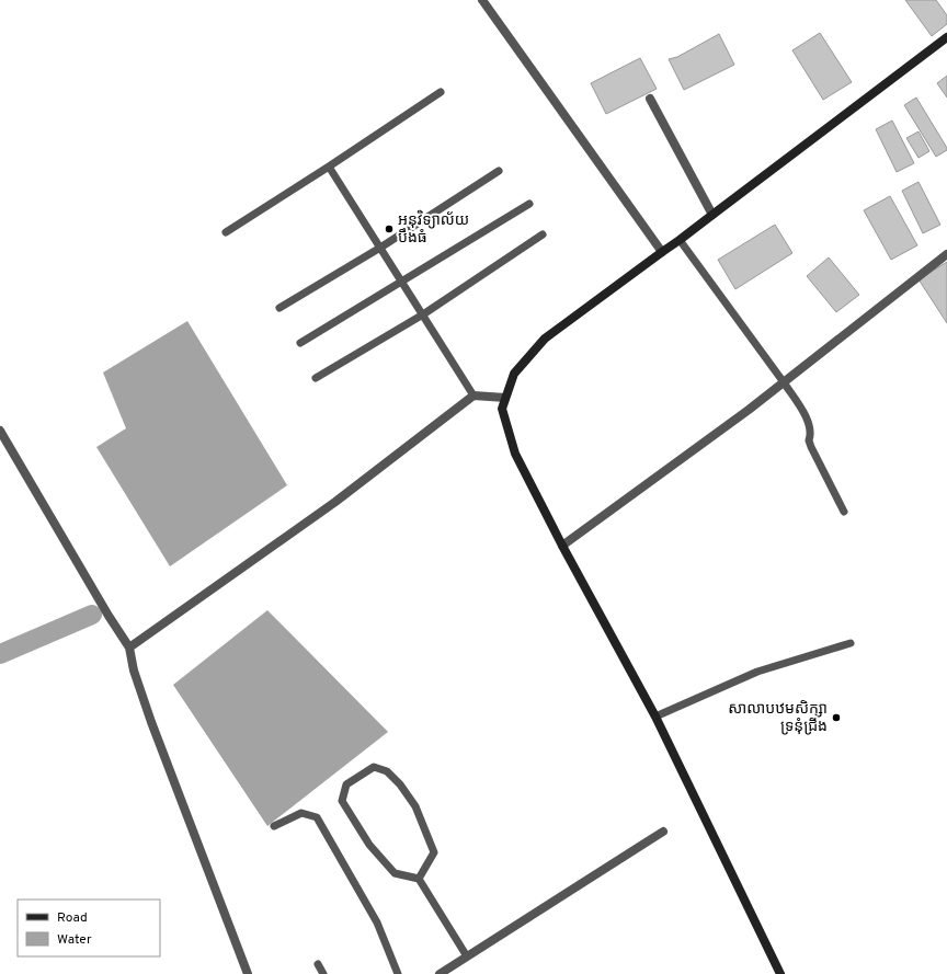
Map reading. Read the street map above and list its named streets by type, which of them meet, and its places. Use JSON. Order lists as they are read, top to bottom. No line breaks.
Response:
{"places":["អនុវិទ្យាល័យ បឹងធំ","សាលាបឋមសិក្សា ទ្រនុំជ្រីង"],"legend":["Road","Water"]}
